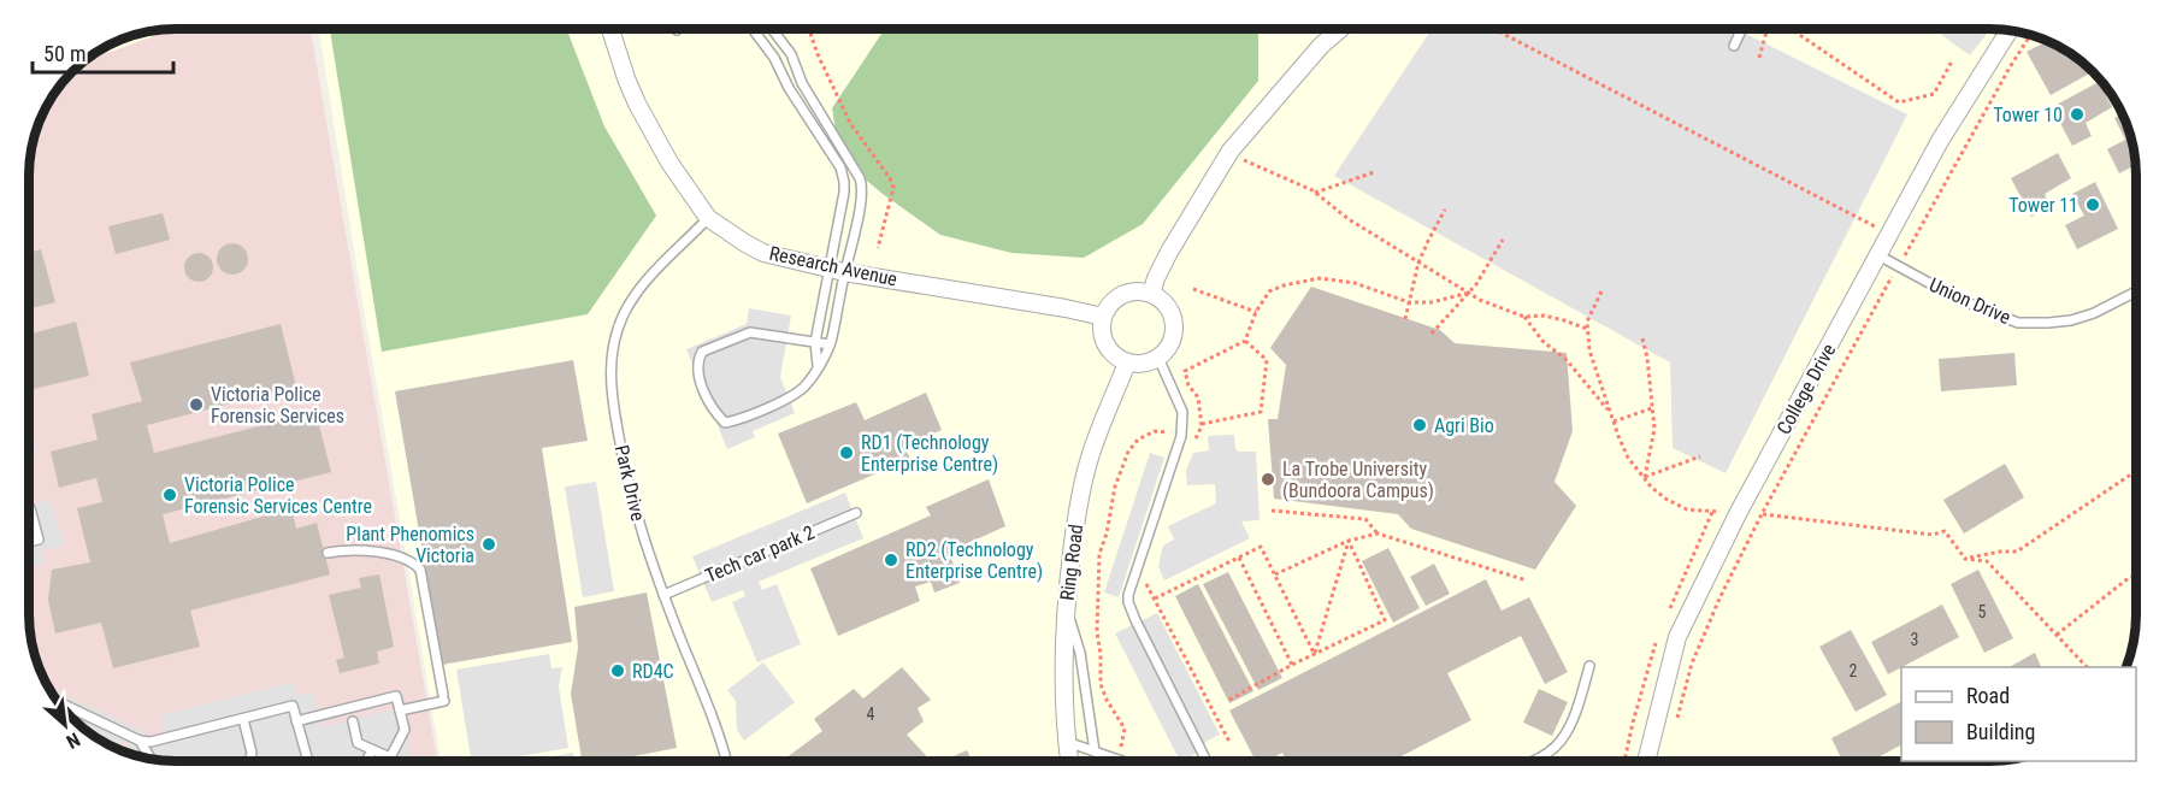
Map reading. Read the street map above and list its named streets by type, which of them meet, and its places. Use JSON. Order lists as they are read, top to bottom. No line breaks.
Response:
{"streets":{"street":["Research Avenue","College Drive","Ring Road"],"lane":["Union Drive","Park Drive","Tech car park 2"]},"crossings":[["Research Avenue","Park Drive"],["Research Avenue","Ring Road"],["Union Drive","College Drive"],["Park Drive","Tech car park 2"]],"places":["Tower 10","Tower 11","Victoria Police Forensic Services","Agri Bio","RD1 (Technology Enterprise Centre)","La Trobe University (Bundoora Campus)","Victoria Police Forensic Services Centre","Plant Phenomics Victoria","RD2 (Technology Enterprise Centre)","RD4C"],"house_numbers":["5","3","2","4"],"legend":["Road","Building"],"scale_bar":"50 m","north":"bottom right"}
